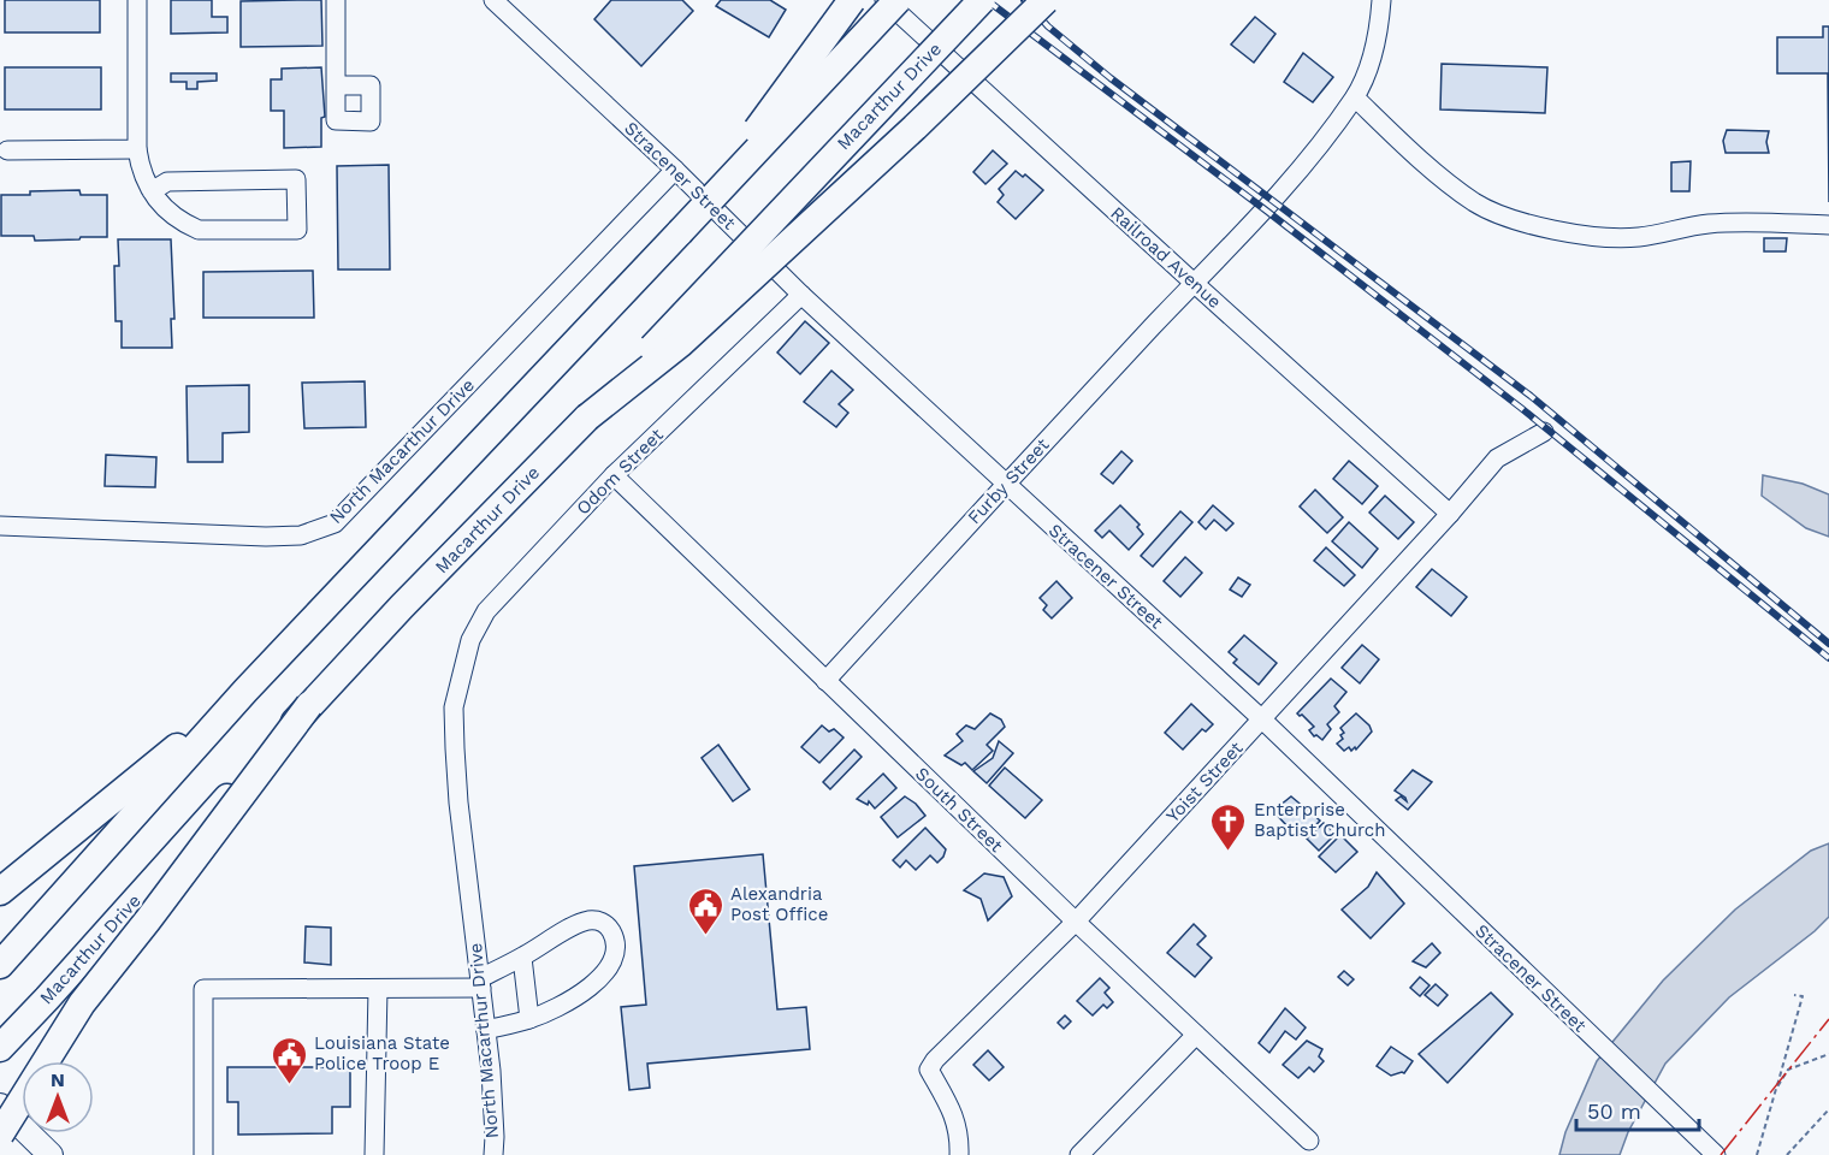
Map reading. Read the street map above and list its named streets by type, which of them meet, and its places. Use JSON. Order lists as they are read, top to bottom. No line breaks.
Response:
{"streets":{"highway":["Macarthur Drive"],"street":["Stracener Street","Railroad Avenue","North Macarthur Drive","Odom Street","Furby Street","Yoist Street","South Street"]},"crossings":[["Stracener Street","North Macarthur Drive"],["Stracener Street","Odom Street"],["Stracener Street","Furby Street"],["Stracener Street","Yoist Street"],["Railroad Avenue","Furby Street"],["Railroad Avenue","Yoist Street"],["North Macarthur Drive","Odom Street"],["Odom Street","South Street"],["Furby Street","South Street"],["Yoist Street","South Street"]],"places":{"church":["Enterprise Baptist Church"],"public building":["Alexandria Post Office","Louisiana State Police Troop E"]},"scale_bar":"50 m","north":"top"}
